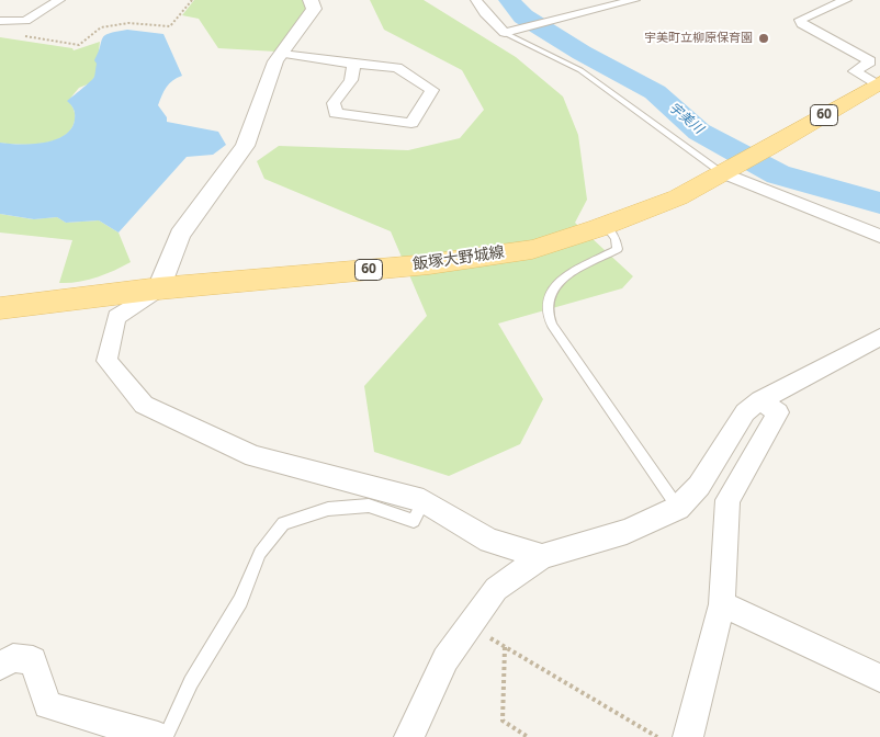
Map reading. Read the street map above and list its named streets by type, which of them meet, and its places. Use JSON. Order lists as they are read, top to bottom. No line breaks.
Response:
{"streets":{"main road":["60","飯塚大野城線"]},"water":["宇美川"],"places":["宇美町立柳原保育園"]}
